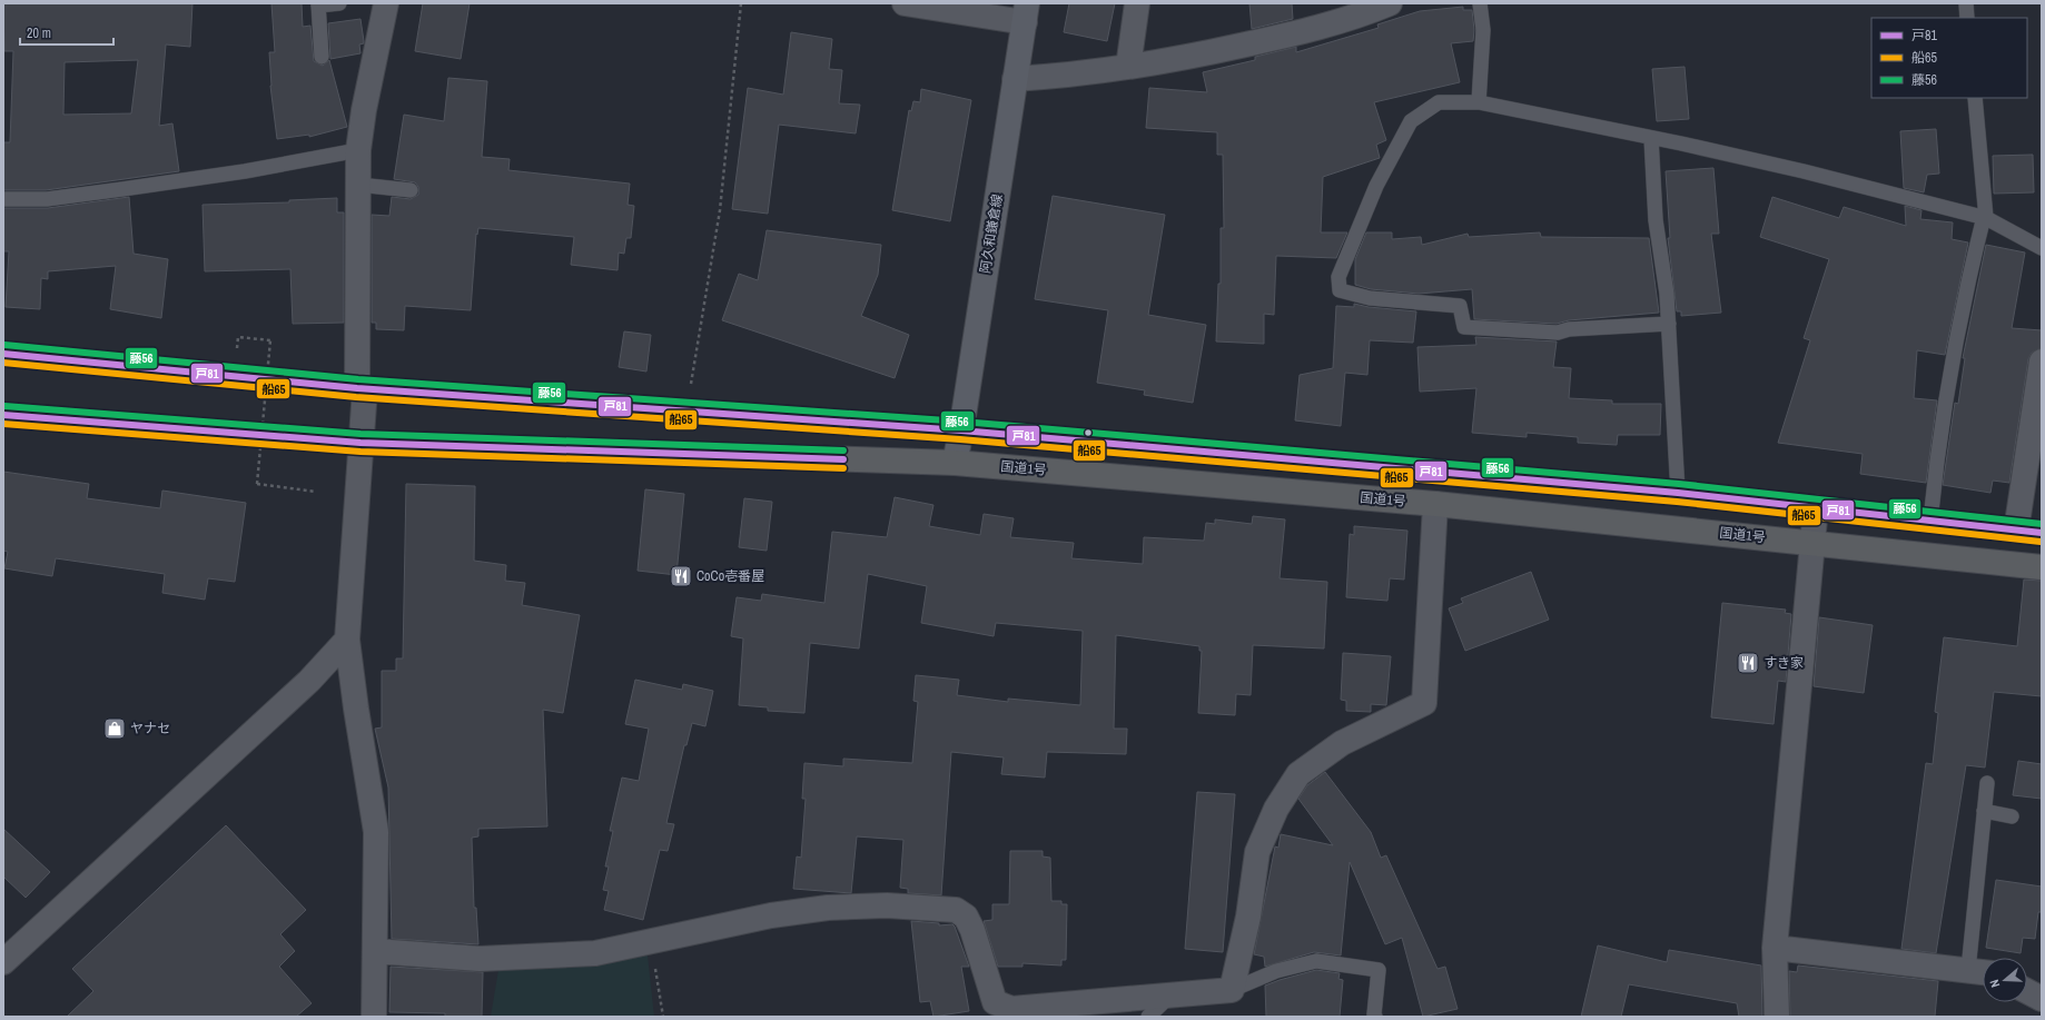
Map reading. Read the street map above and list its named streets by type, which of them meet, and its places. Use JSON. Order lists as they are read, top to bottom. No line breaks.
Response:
{"streets":{"highway":["国道1号"],"main road":["阿久和鎌倉線"]},"crossings":[["阿久和鎌倉線","国道1号"]],"places":{"restaurant":["CoCo壱番屋","すき家"],"shop":["ヤナセ"]},"lines":["transit line 藤56","transit line 戸81","transit line 船65"],"legend":["戸81","船65","藤56"],"scale_bar":"20 m","north":"left"}
